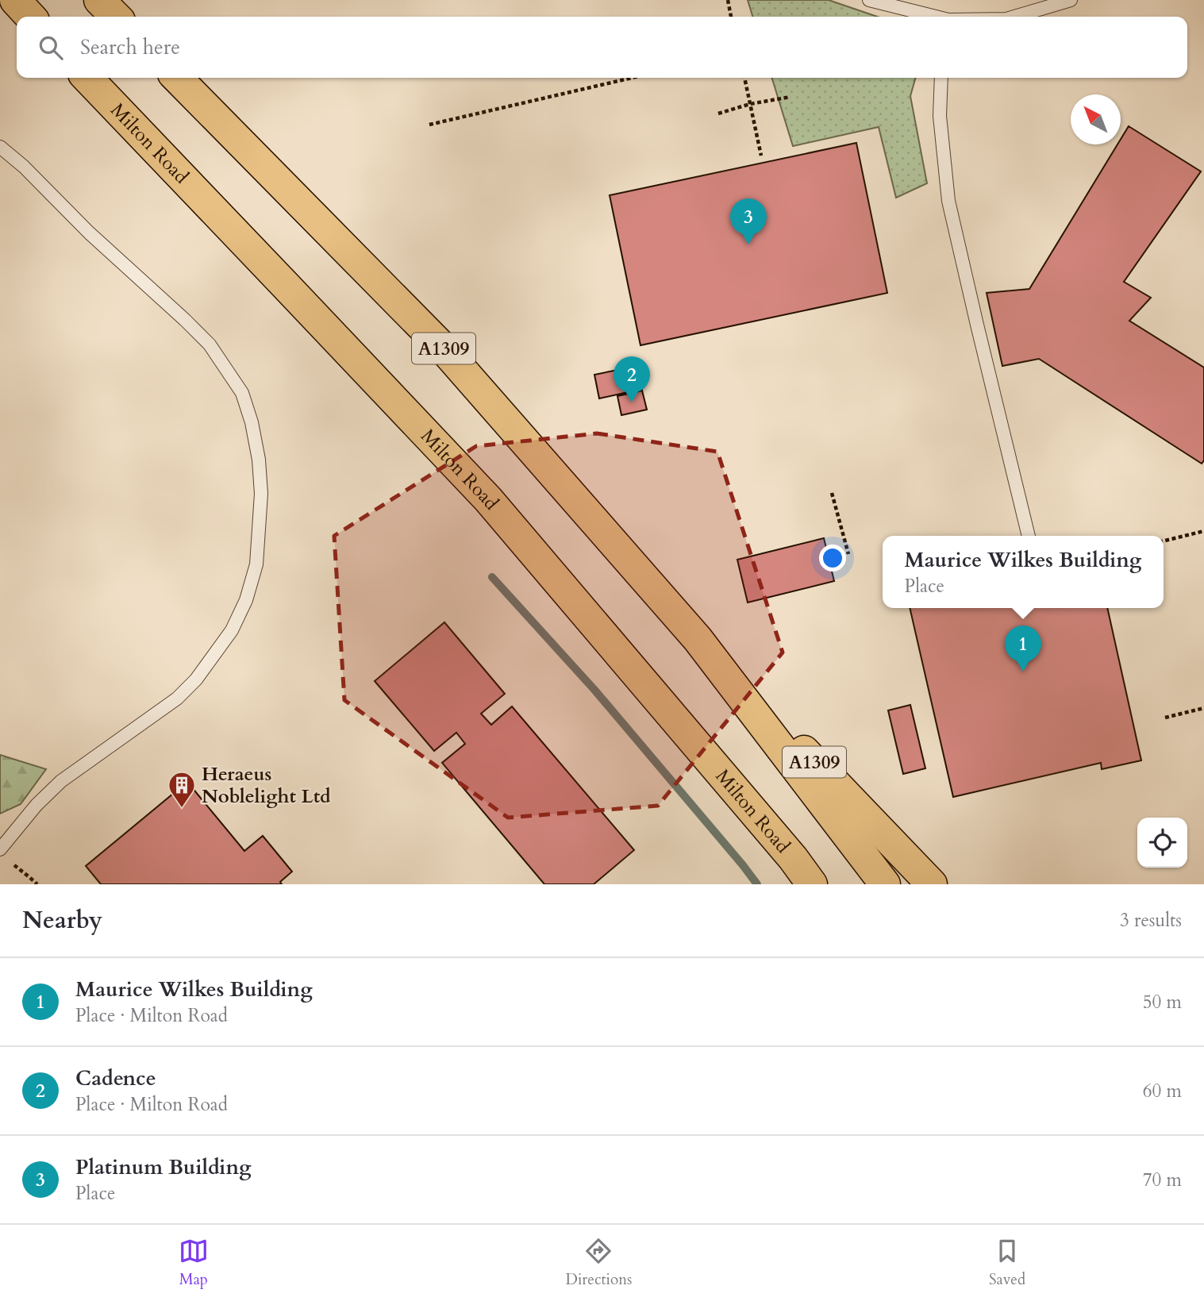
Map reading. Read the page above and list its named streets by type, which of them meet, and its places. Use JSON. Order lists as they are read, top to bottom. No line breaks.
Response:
{"streets":{"main road":["Milton Road","A1309"]},"places":{"building":["Heraeus Noblelight Ltd"]},"north":"top left","page":{"search":"Search here","pins":["3","2","1"],"popup":["Maurice Wilkes Building","Place"],"heading":["Nearby","3 results"],"list":[{"mark":"1","name":"Maurice Wilkes Building","note":"Place · Milton Road","value":"50 m"},{"mark":"2","name":"Cadence","note":"Place · Milton Road","value":"60 m"},{"mark":"3","name":"Platinum Building","note":"Place","value":"70 m"}],"nav":["Map","Directions","Saved"]}}
